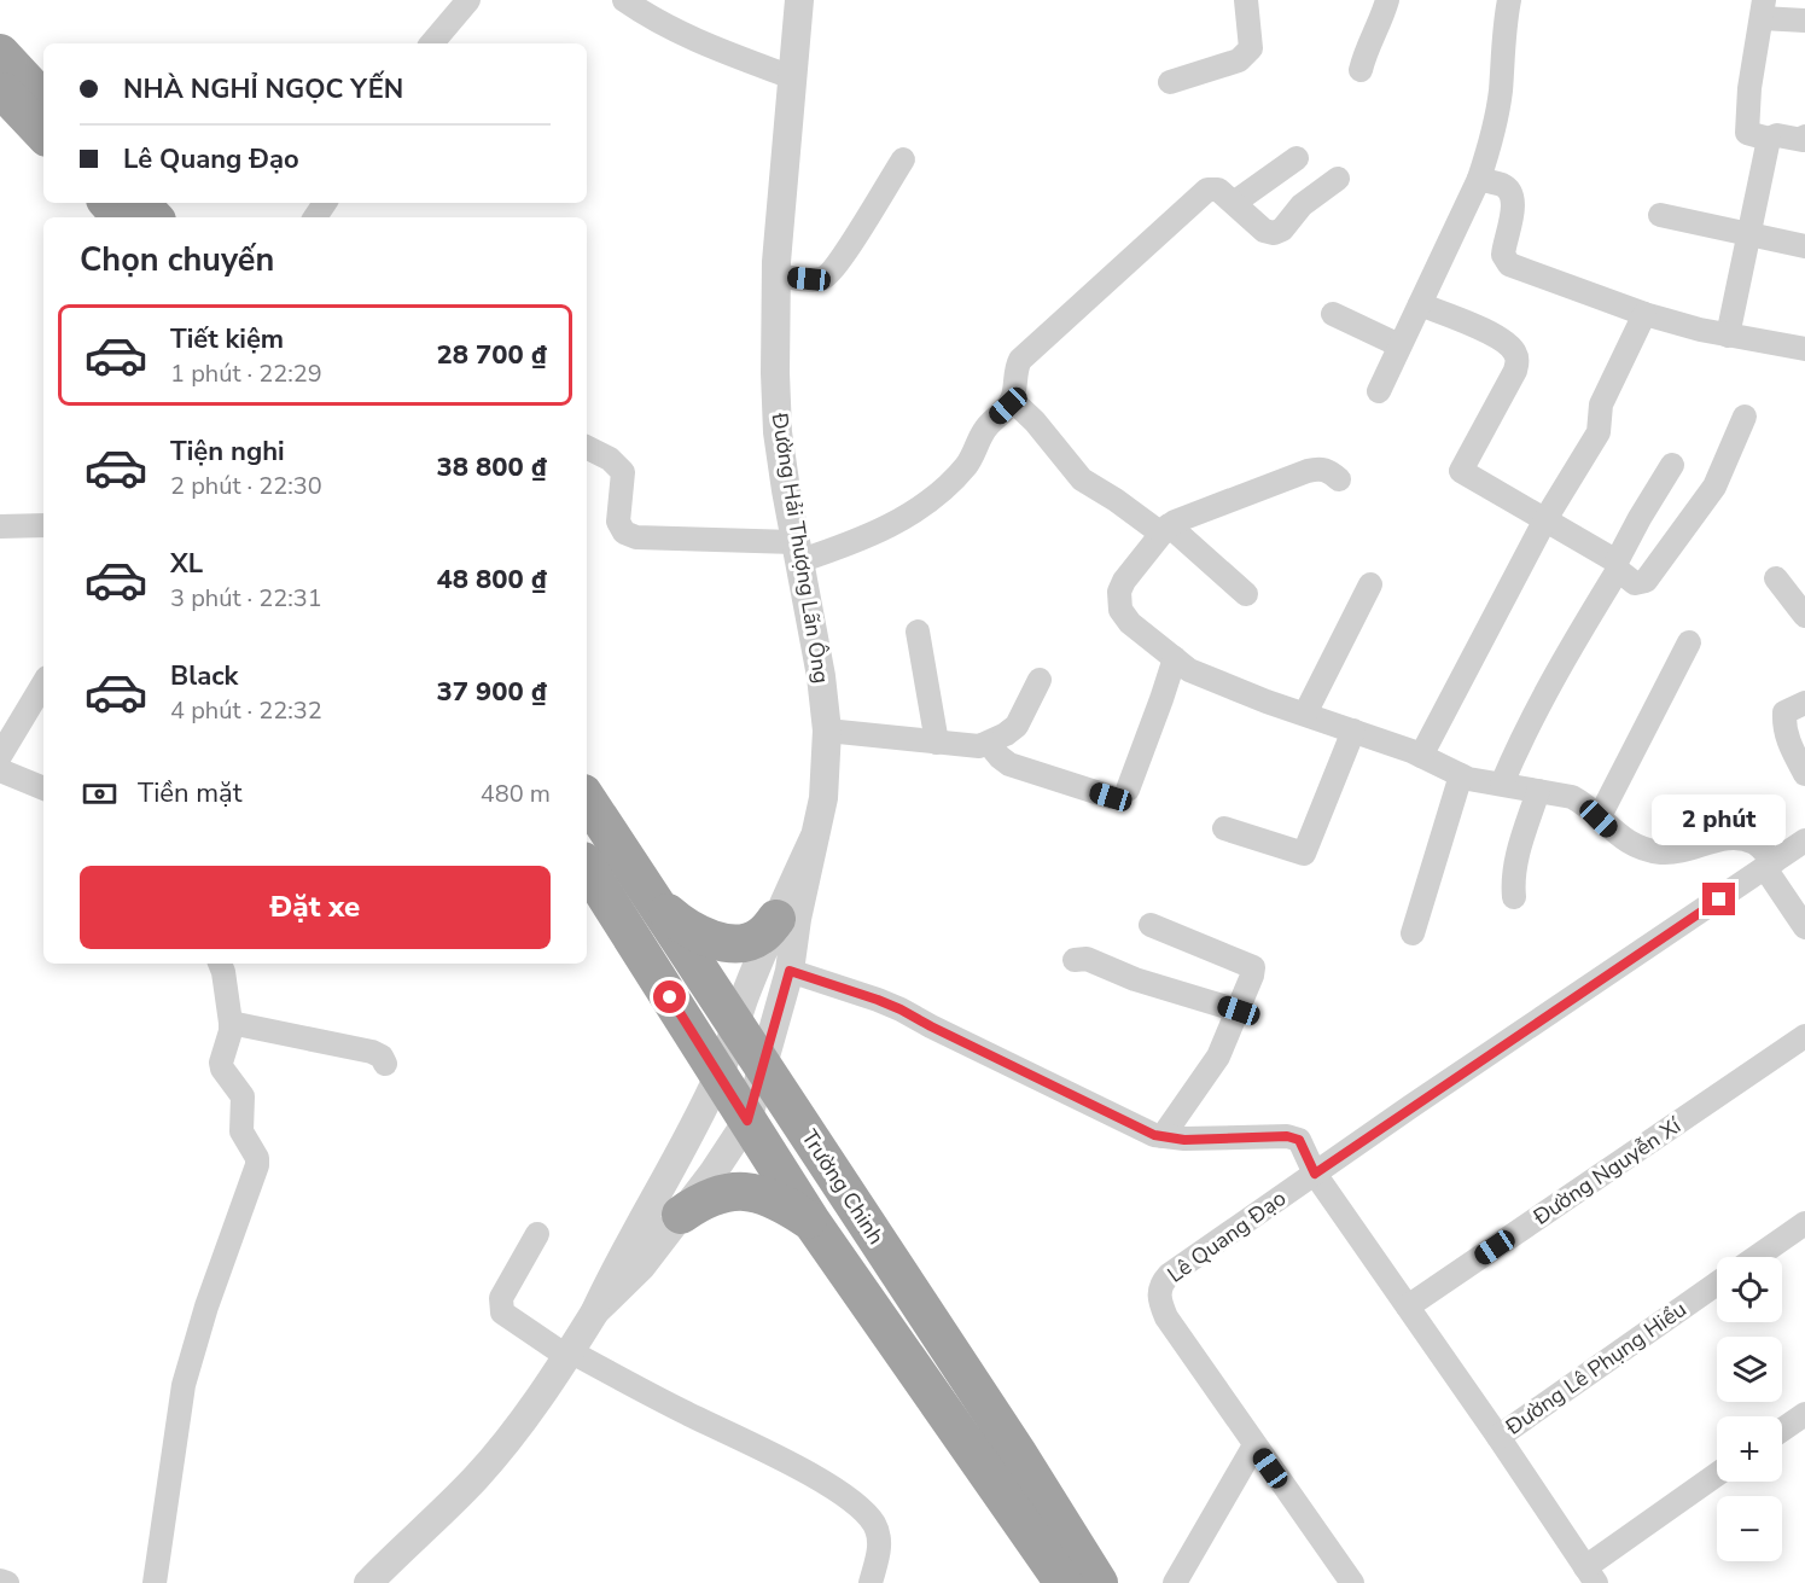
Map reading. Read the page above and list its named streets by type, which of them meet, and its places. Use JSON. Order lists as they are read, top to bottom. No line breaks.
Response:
{"streets":{"highway":["Trường Chinh"],"street":["Đường Hải Thượng Lãn Ông","Đường Nguyễn Xí","Lê Quang Đạo","Đường Lê Phụng Hiểu"]},"crossings":[["Đường Hải Thượng Lãn Ông","Trường Chinh"]],"page":{"banner":["NHÀ NGHỈ NGỌC YẾN","Lê Quang Đạo"],"heading":"Chọn chuyến","list":[{"name":"Tiết kiệm","note":"1 phút · 22:29","value":"28 700 ₫"},{"name":"Tiện nghi","note":"2 phút · 22:30","value":"38 800 ₫"},{"name":"XL","note":"3 phút · 22:31","value":"48 800 ₫"},{"name":"Black","note":"4 phút · 22:32","value":"37 900 ₫"}],"pay":["Tiền mặt","480 m"],"bubble":"2 phút","buttons":"Đặt xe","map_buttons":["+","−"]}}
